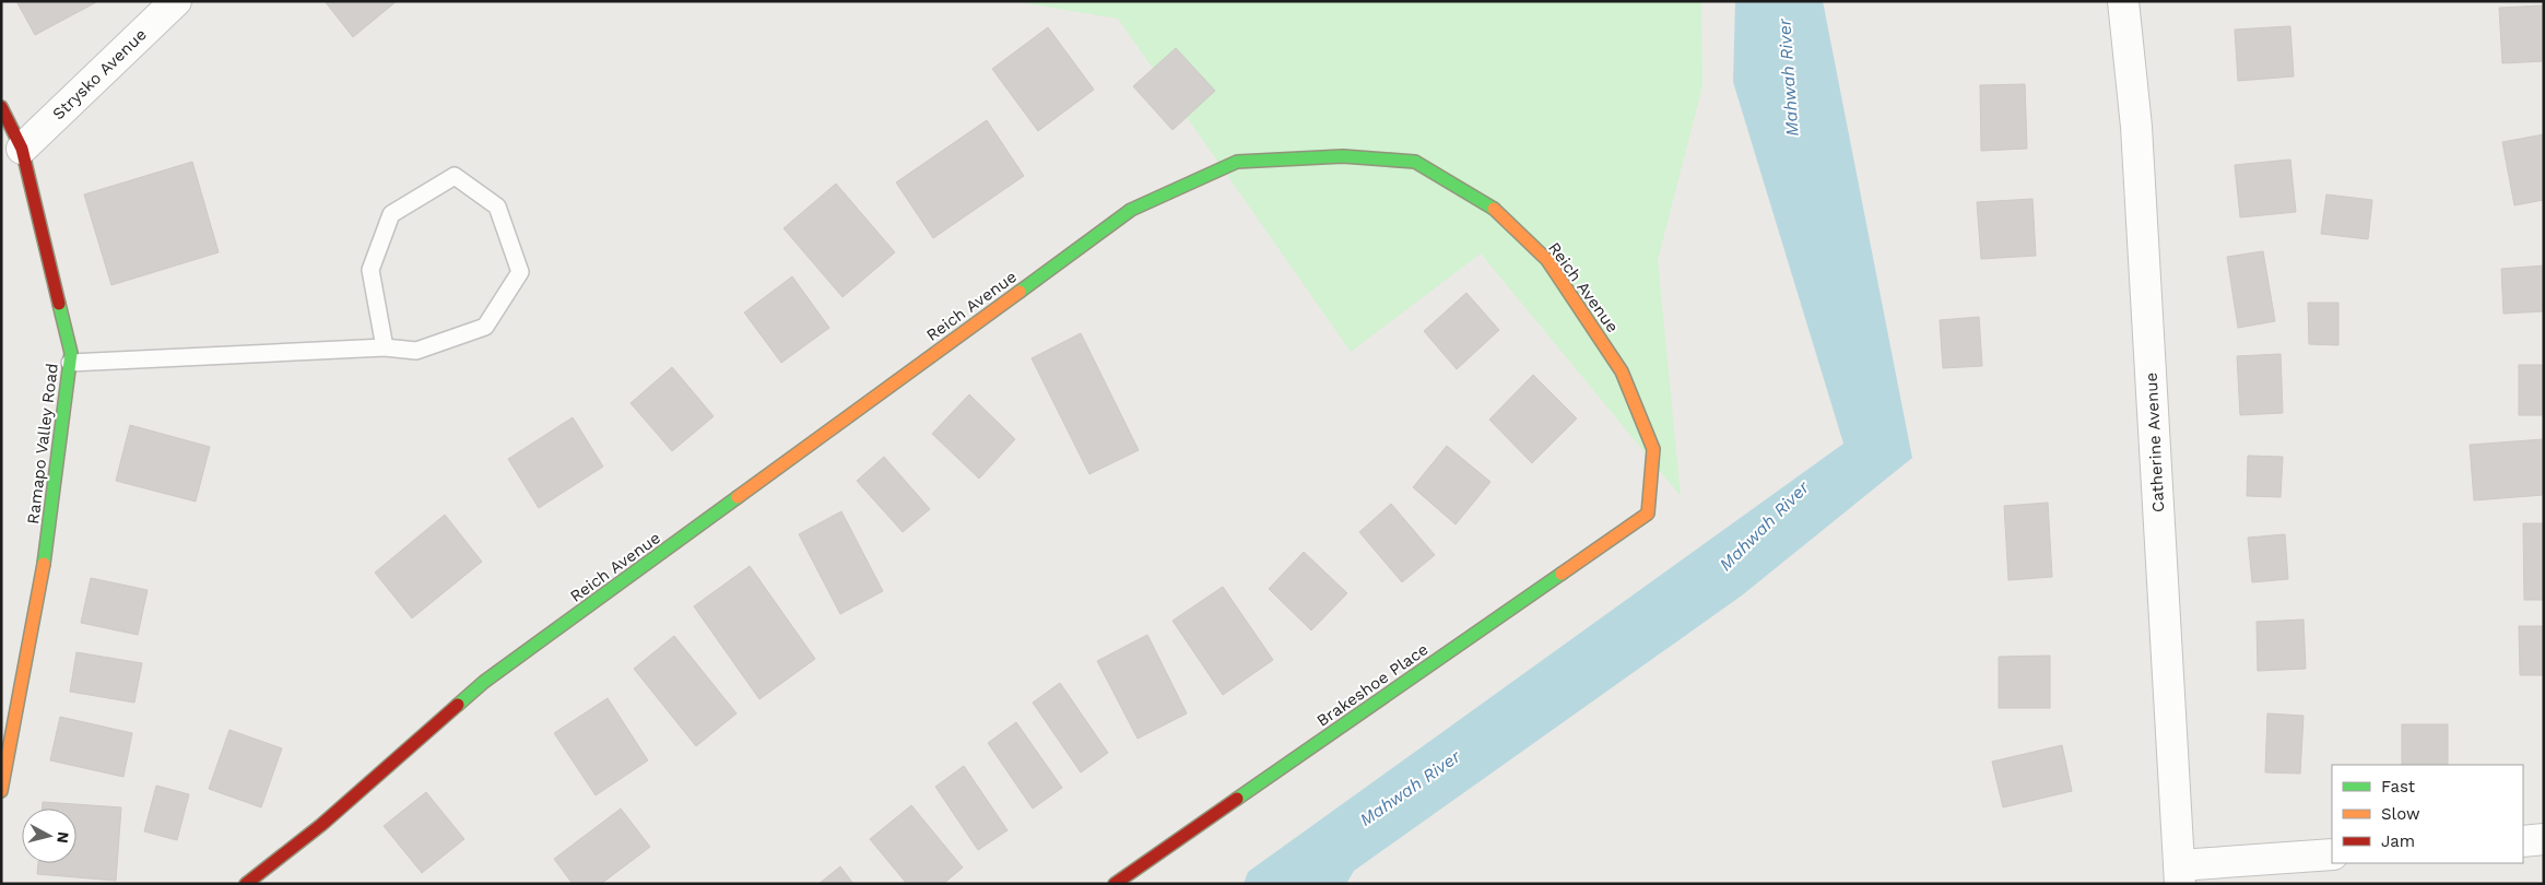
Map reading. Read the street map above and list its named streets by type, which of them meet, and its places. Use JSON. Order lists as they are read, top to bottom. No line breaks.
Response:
{"streets":{"street":["Strysko Avenue","Reich Avenue","Catherine Avenue","Ramapo Valley Road","Brakeshoe Place"]},"crossings":[["Strysko Avenue","Ramapo Valley Road"],["Reich Avenue","Brakeshoe Place"]],"water":["Mahwah River"],"legend":["Fast","Slow","Jam"],"north":"right"}
